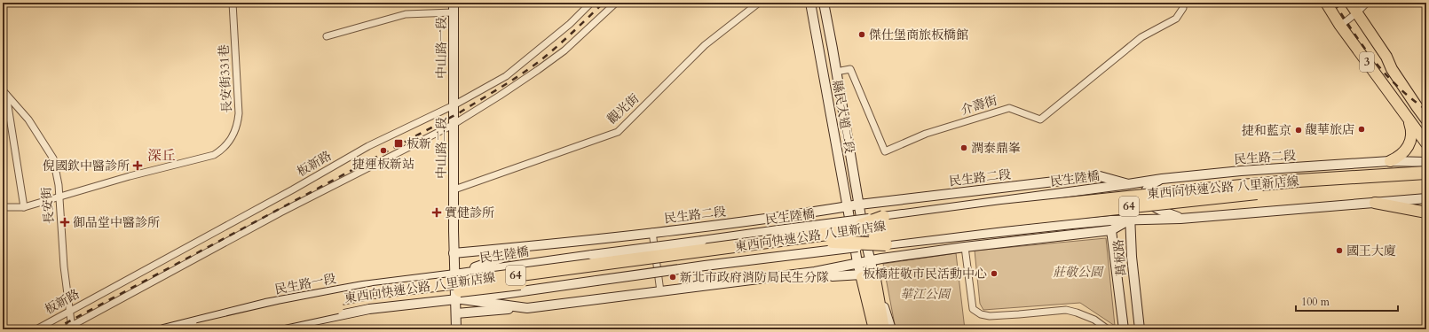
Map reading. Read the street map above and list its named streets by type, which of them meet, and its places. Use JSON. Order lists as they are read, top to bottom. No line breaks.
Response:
{"streets":{"highway":["東西向快速公路 八里新店線","64"],"main road":["中山路一段","3","縣民大道二段","中山路二段","民生路二段","民生陸橋","萬板路","民生路一段"],"street":["長安街331巷","介壽街","觀光街","板新路","長安街"]},"crossings":[["中山路一段","中山路二段"],["長安街331巷","長安街"],["介壽街","縣民大道二段"],["觀光街","中山路二段"],["縣民大道二段","民生路二段"],["中山路二段","民生路二段"],["中山路二段","板新路"],["中山路二段","民生陸橋"],["中山路二段","民生路一段"],["民生路二段","民生陸橋"],["民生路二段","萬板路"],["民生路二段","民生路一段"],["板新路","長安街"],["民生陸橋","萬板路"],["民生陸橋","民生路一段"]],"districts":["深丘"],"parks":["莊敬公園","華江公園"],"places":{"other":["傑仕堡商旅板橋館","馥華旅店","捷和藍京","潤泰鼎峯","捷運板新站","國王大廈","板橋莊敬市民活動中心","新北市政府消防局民生分隊"],"transit":["板新"],"health":["倪國欽中醫診所","實健診所","御品堂中醫診所"]},"scale_bar":"100 m"}
